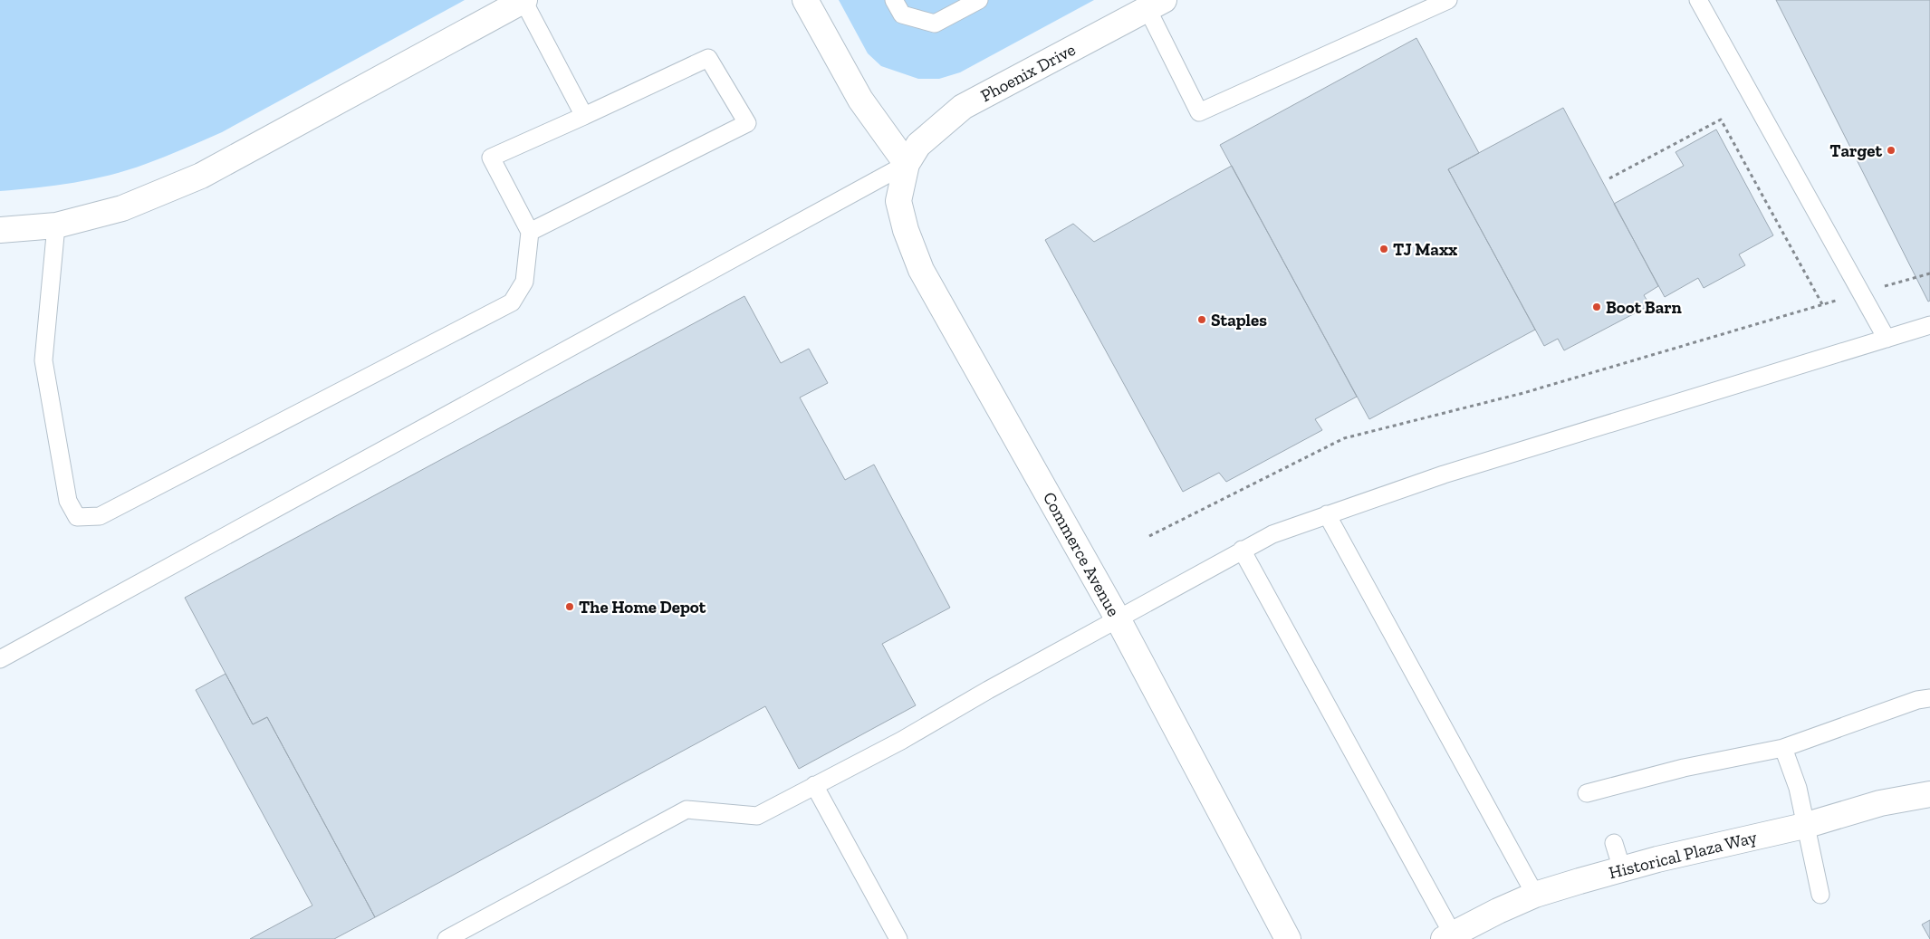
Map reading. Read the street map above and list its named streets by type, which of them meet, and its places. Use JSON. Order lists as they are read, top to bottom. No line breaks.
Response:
{"streets":{"street":["Phoenix Drive","Commerce Avenue","Historical Plaza Way"]},"crossings":[["Phoenix Drive","Commerce Avenue"]],"places":["Target","TJ Maxx","Boot Barn","Staples","The Home Depot"]}
